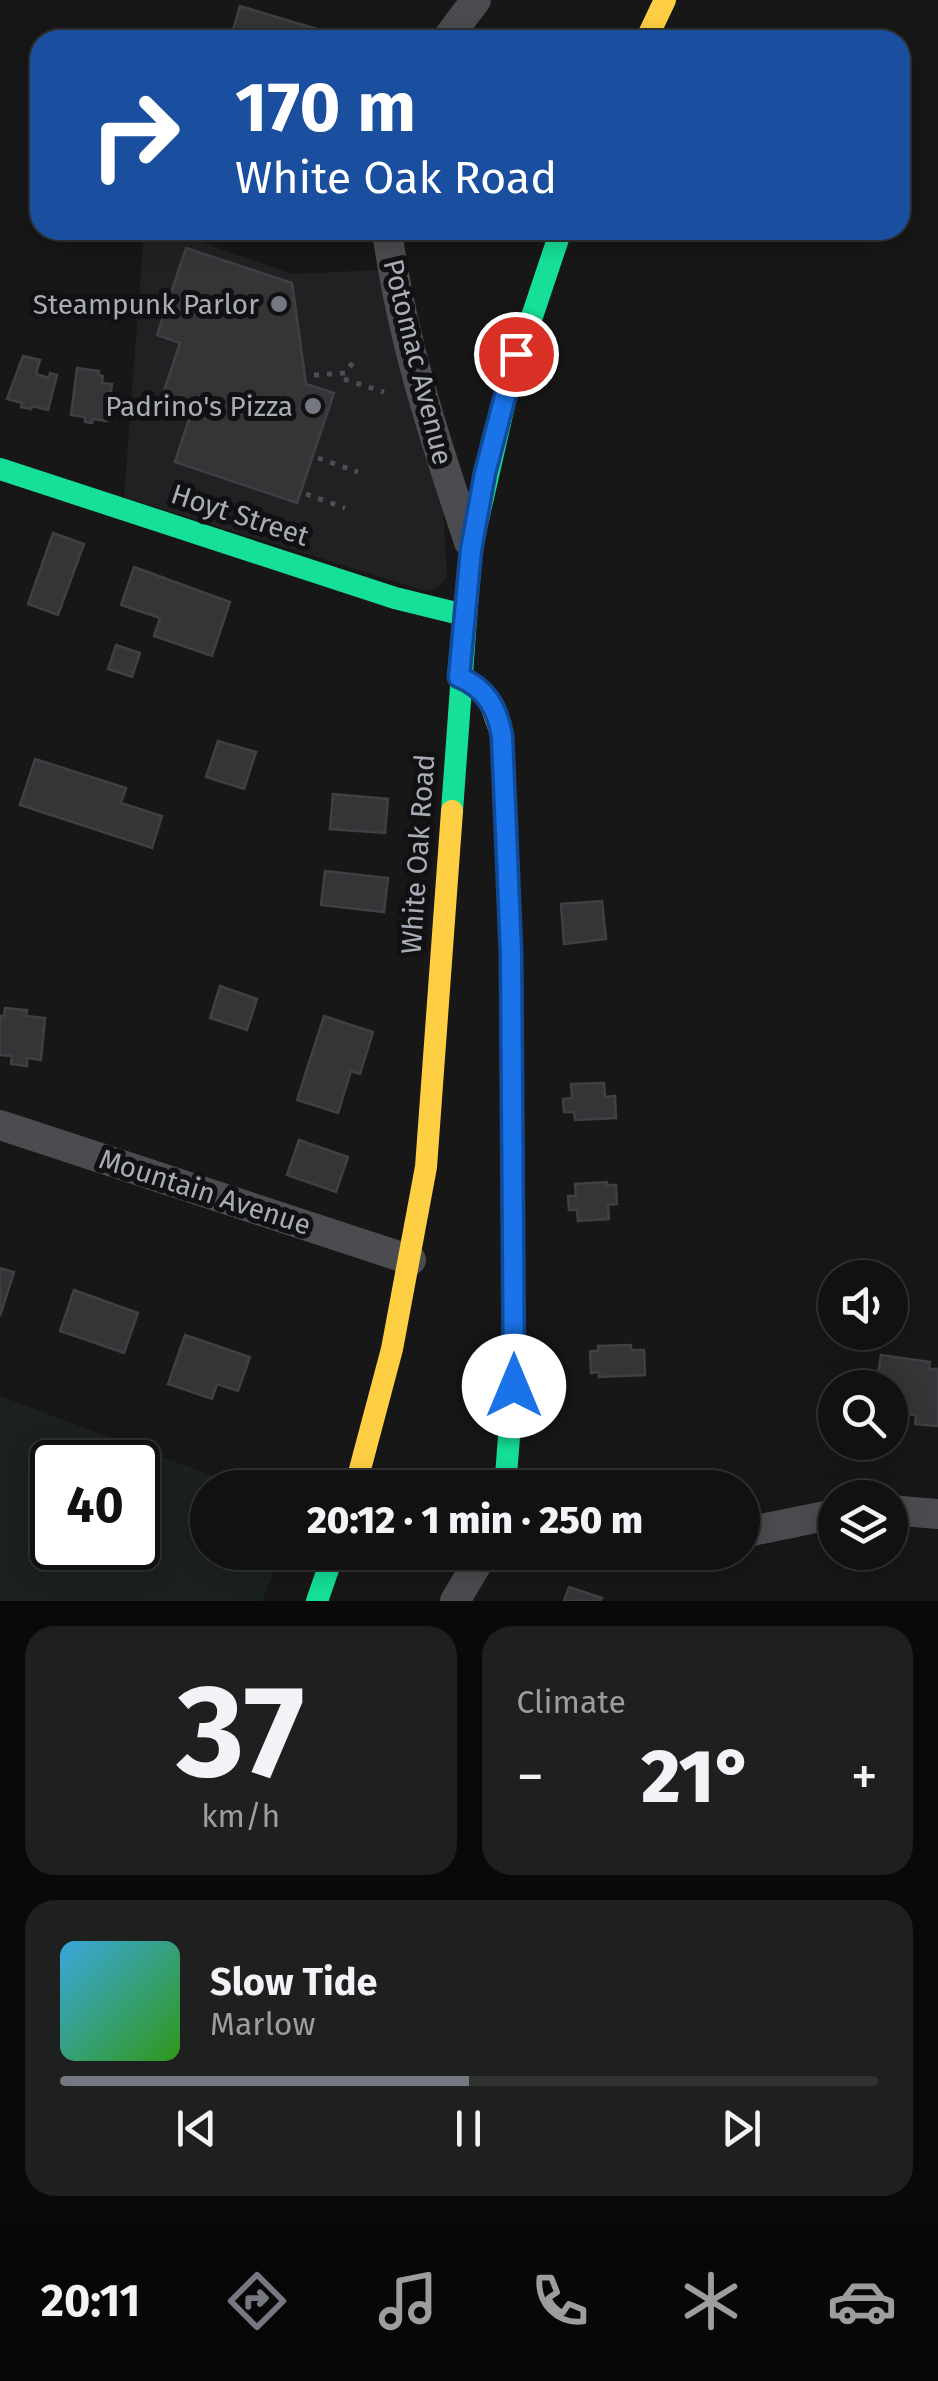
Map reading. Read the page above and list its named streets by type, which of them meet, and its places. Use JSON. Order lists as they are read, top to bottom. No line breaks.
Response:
{"streets":{"main road":["Hoyt Street","White Oak Road"],"street":["Potomac Avenue","Mountain Avenue"]},"crossings":[["Potomac Avenue","White Oak Road"],["Hoyt Street","White Oak Road"],["White Oak Road","Mountain Avenue"]],"places":["Steampunk Parlor","Padrino's Pizza"],"page":{"turn":["170 m","White Oak Road"],"limit":"40","trip":"20:12 · 1 min · 250 m","tile":[["37","km/h"],"Climate"],"heat":["−","21°","+"],"song":["Slow Tide","Marlow"],"tabs":"20:11"}}
